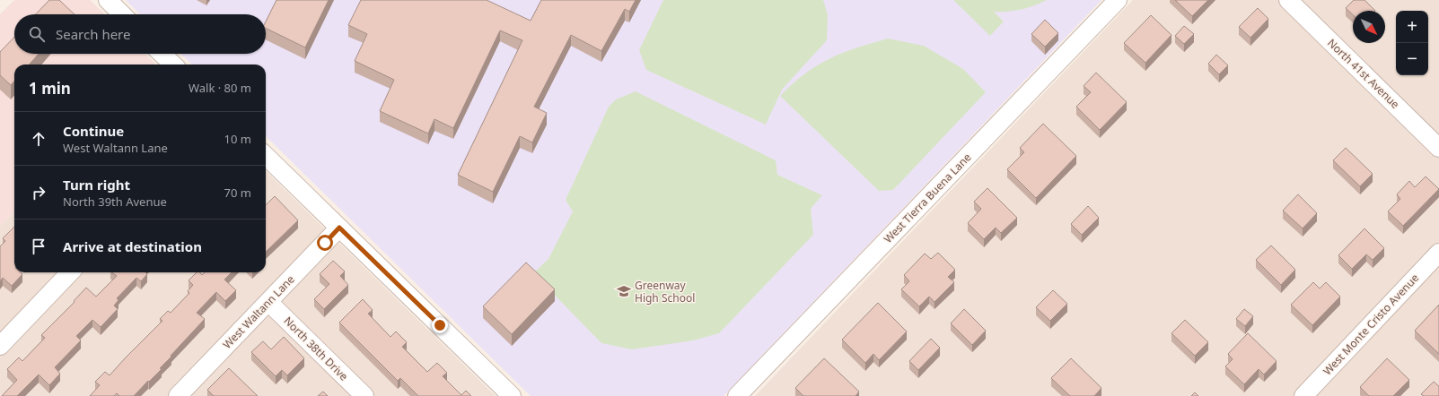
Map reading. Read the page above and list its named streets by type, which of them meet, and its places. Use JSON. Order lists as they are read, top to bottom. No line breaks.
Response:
{"streets":{"street":["North 41st Avenue","West Tierra Buena Lane","West Waltann Lane","West Monte Cristo Avenue","North 38th Drive"]},"crossings":[["West Waltann Lane","North 38th Drive"]],"places":{"school or university":["Greenway High School"]},"north":"bottom right","page":{"map_buttons":["+","−"],"search":"Search here","heading":["1 min","Walk · 80 m"],"list":[["Continue","West Waltann Lane","10 m"],["Turn right","North 39th Avenue","70 m"],"Arrive at destination"]}}
